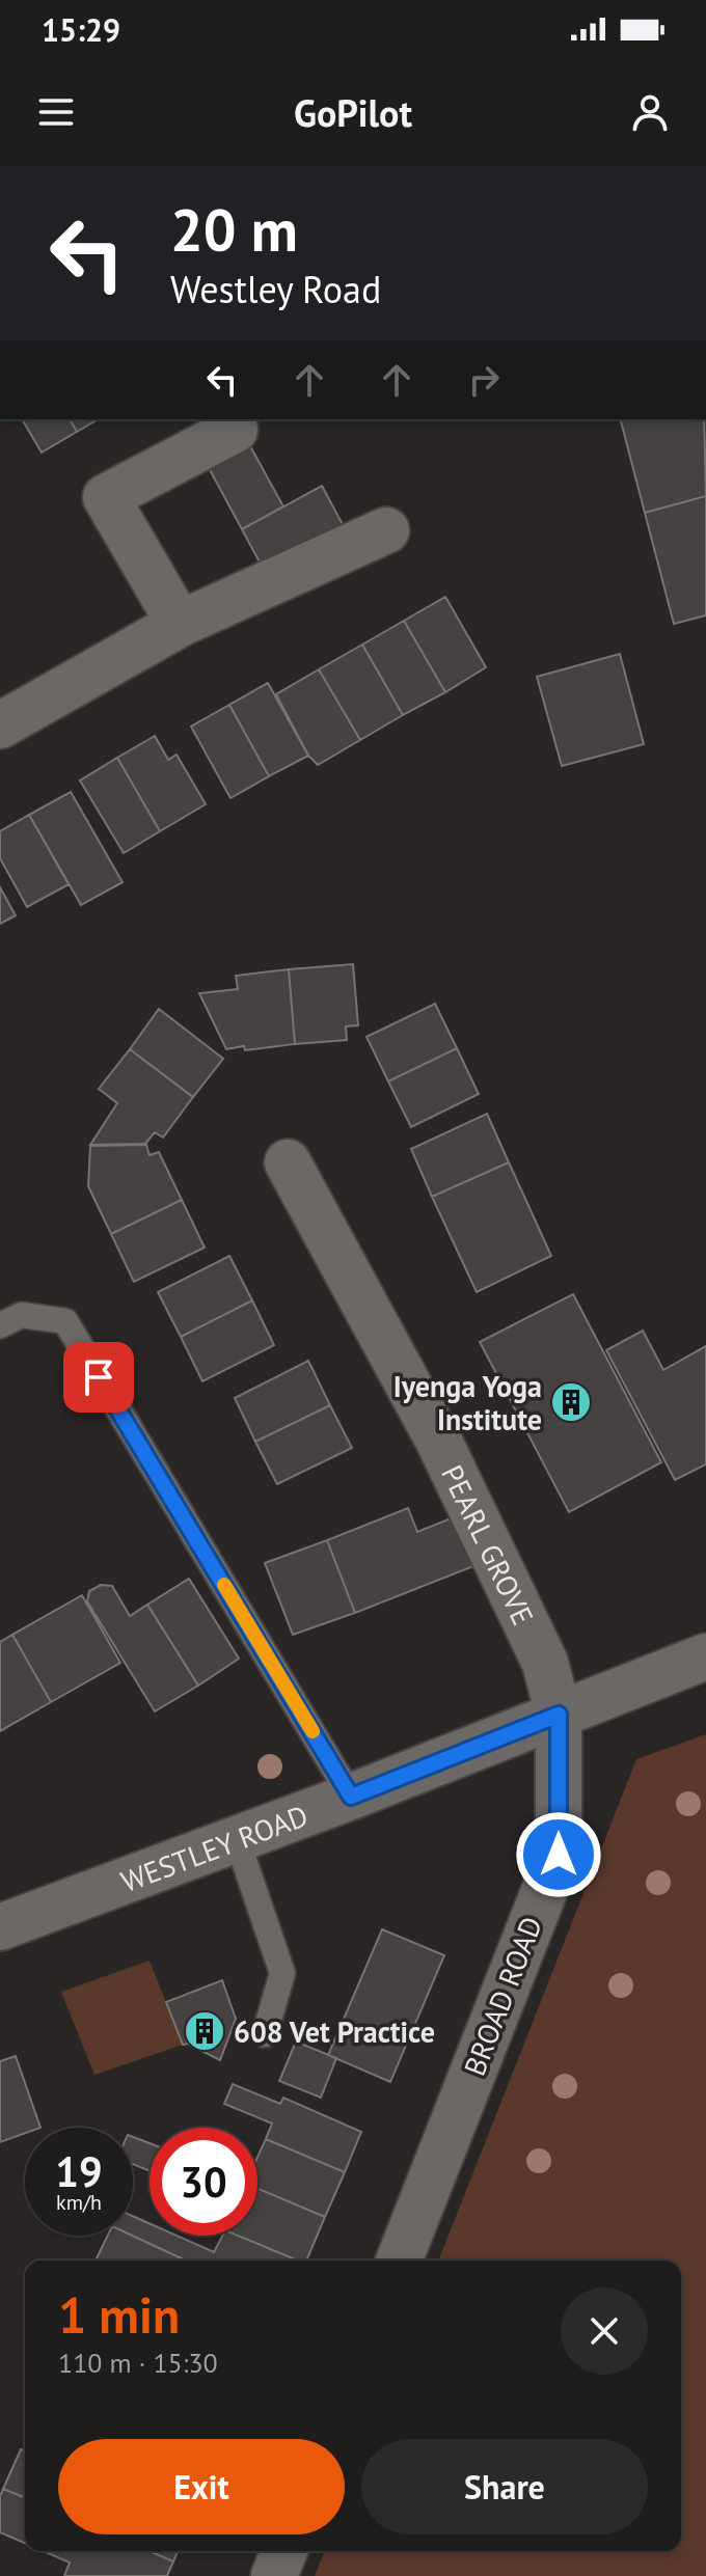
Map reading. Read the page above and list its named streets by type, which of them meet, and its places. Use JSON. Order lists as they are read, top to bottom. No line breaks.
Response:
{"streets":{"street":["PEARL GROVE","WESTLEY ROAD","BROAD ROAD"]},"crossings":[["PEARL GROVE","WESTLEY ROAD"],["PEARL GROVE","BROAD ROAD"],["WESTLEY ROAD","BROAD ROAD"]],"places":{"building":["Iyenga Yoga Institute","608 Vet Practice"]},"page":{"status":"15:29","header":"GoPilot","turn":["20 m","Westley Road"],"speed":"19 km/h","limit":"30","heading":["1 min","110 m · 15:30"],"buttons":["Exit","Share"]}}
